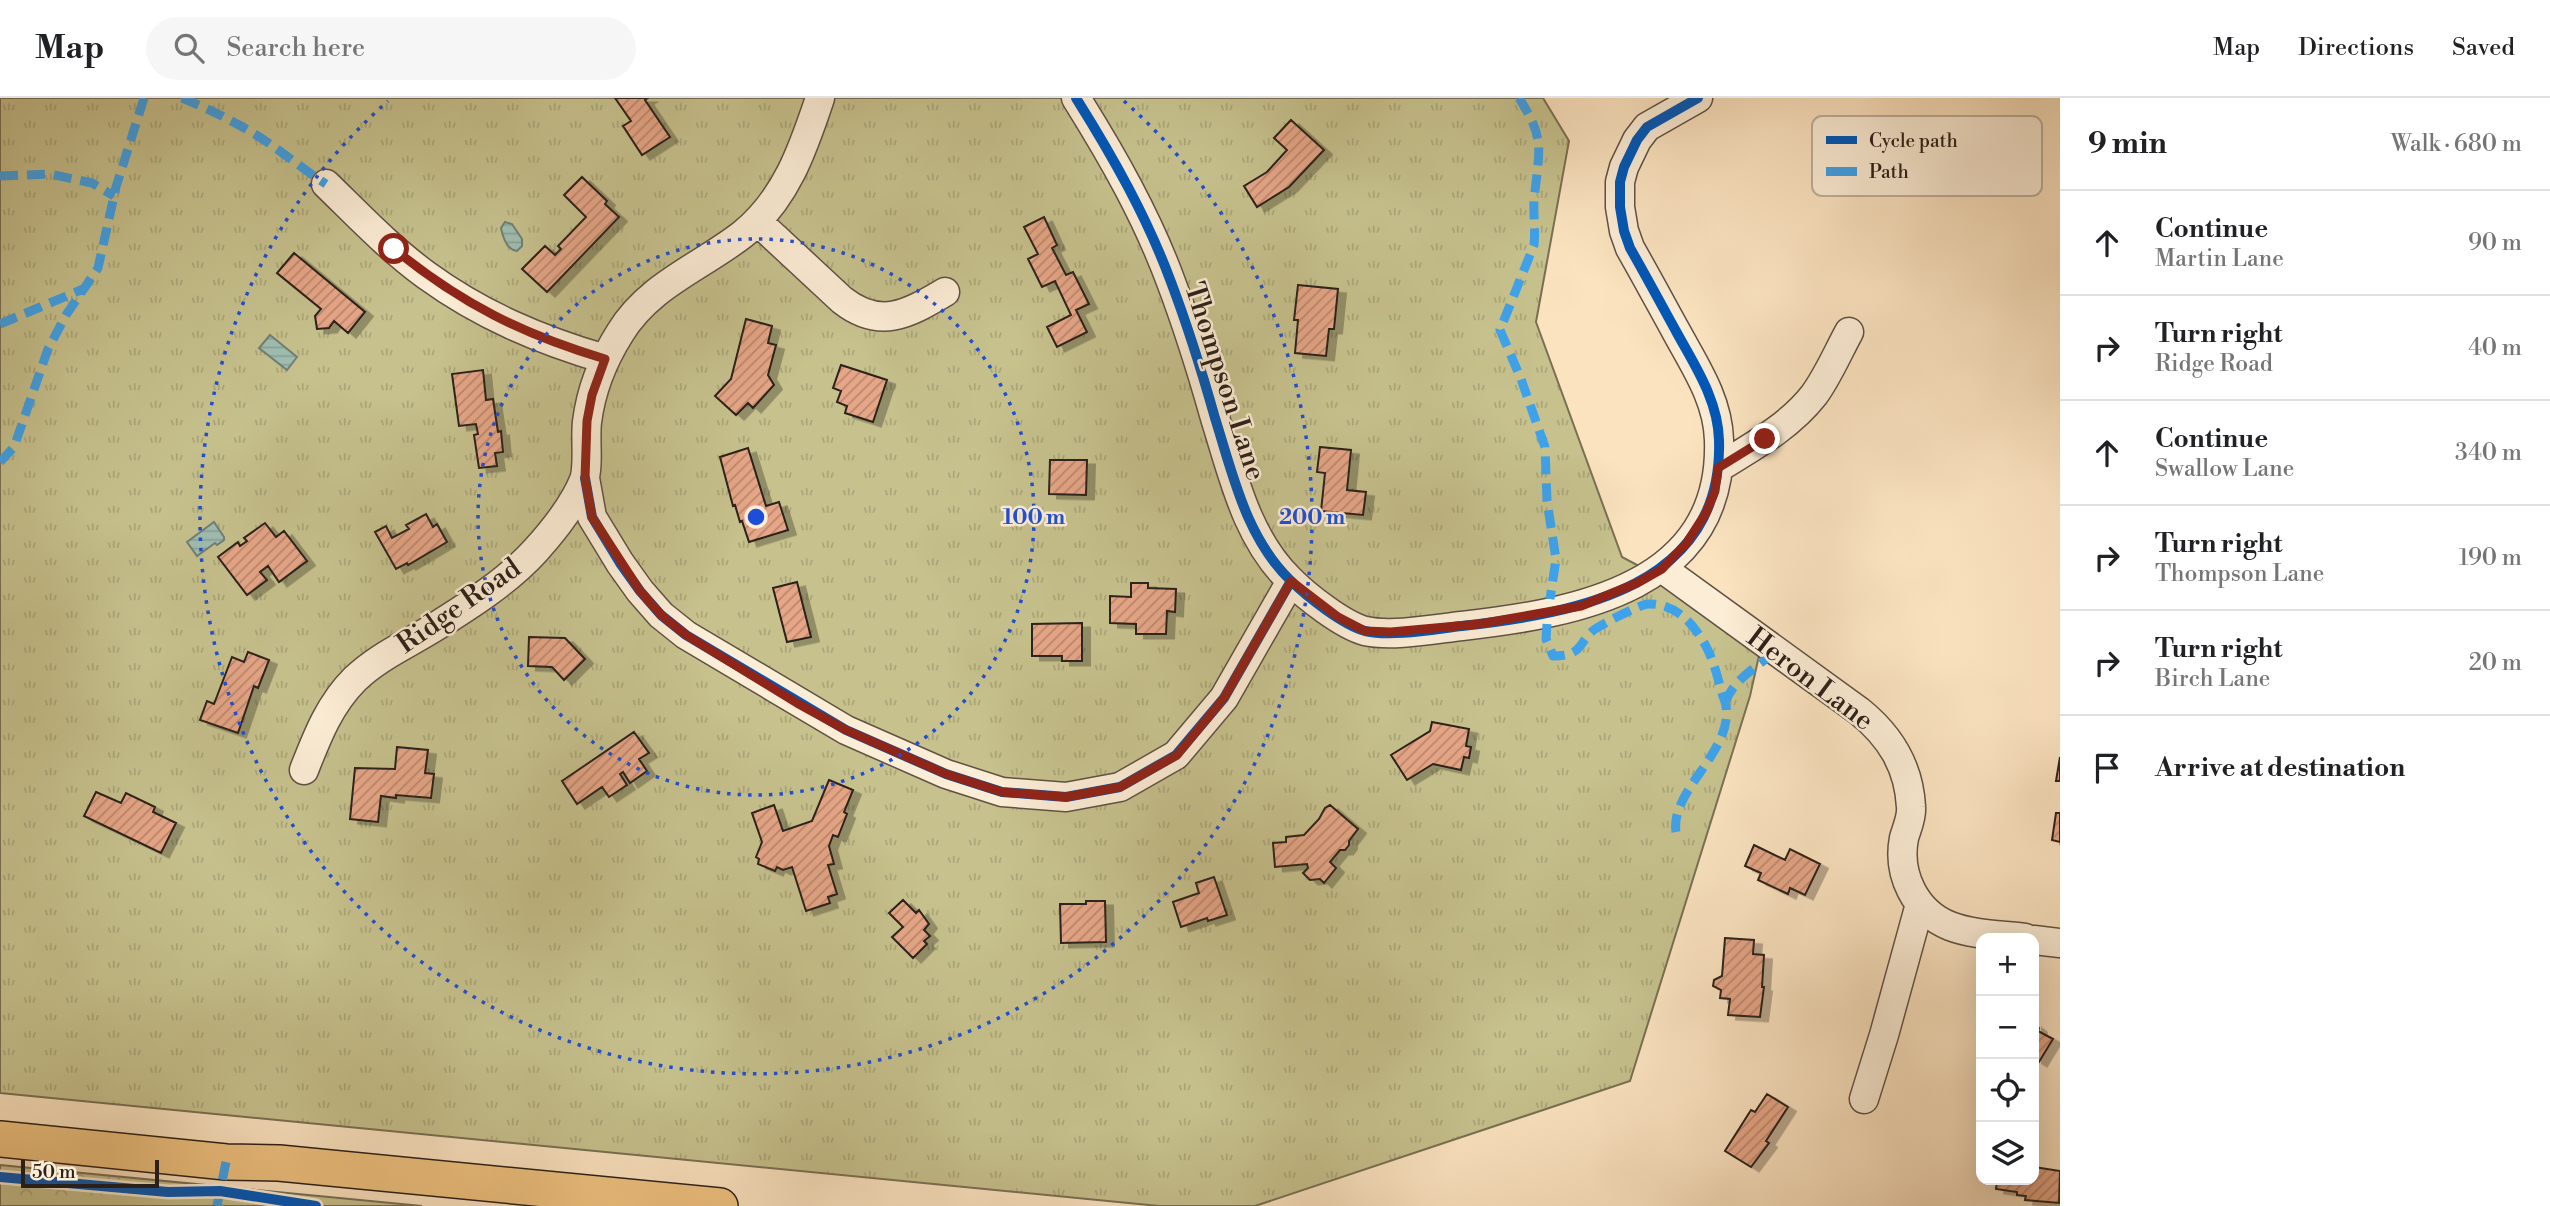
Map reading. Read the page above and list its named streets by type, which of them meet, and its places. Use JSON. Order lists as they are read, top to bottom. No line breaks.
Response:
{"streets":{"street":["Thompson Lane","Ridge Road","Heron Lane"]},"crossings":[["Thompson Lane","Heron Lane"]],"legend":["Cycle path","Path"],"scale_bar":"50 m","page":{"header":"Map","search":"Search here","nav":["Map","Directions","Saved"],"heading":["9 min","Walk · 680 m"],"list":[["Continue","Martin Lane","90 m"],["Turn right","Ridge Road","40 m"],["Continue","Swallow Lane","340 m"],["Turn right","Thompson Lane","190 m"],["Turn right","Birch Lane","20 m"],"Arrive at destination"],"map_buttons":["+","−"],"scale":"50 m"},"rings":["100 m","200 m"]}
